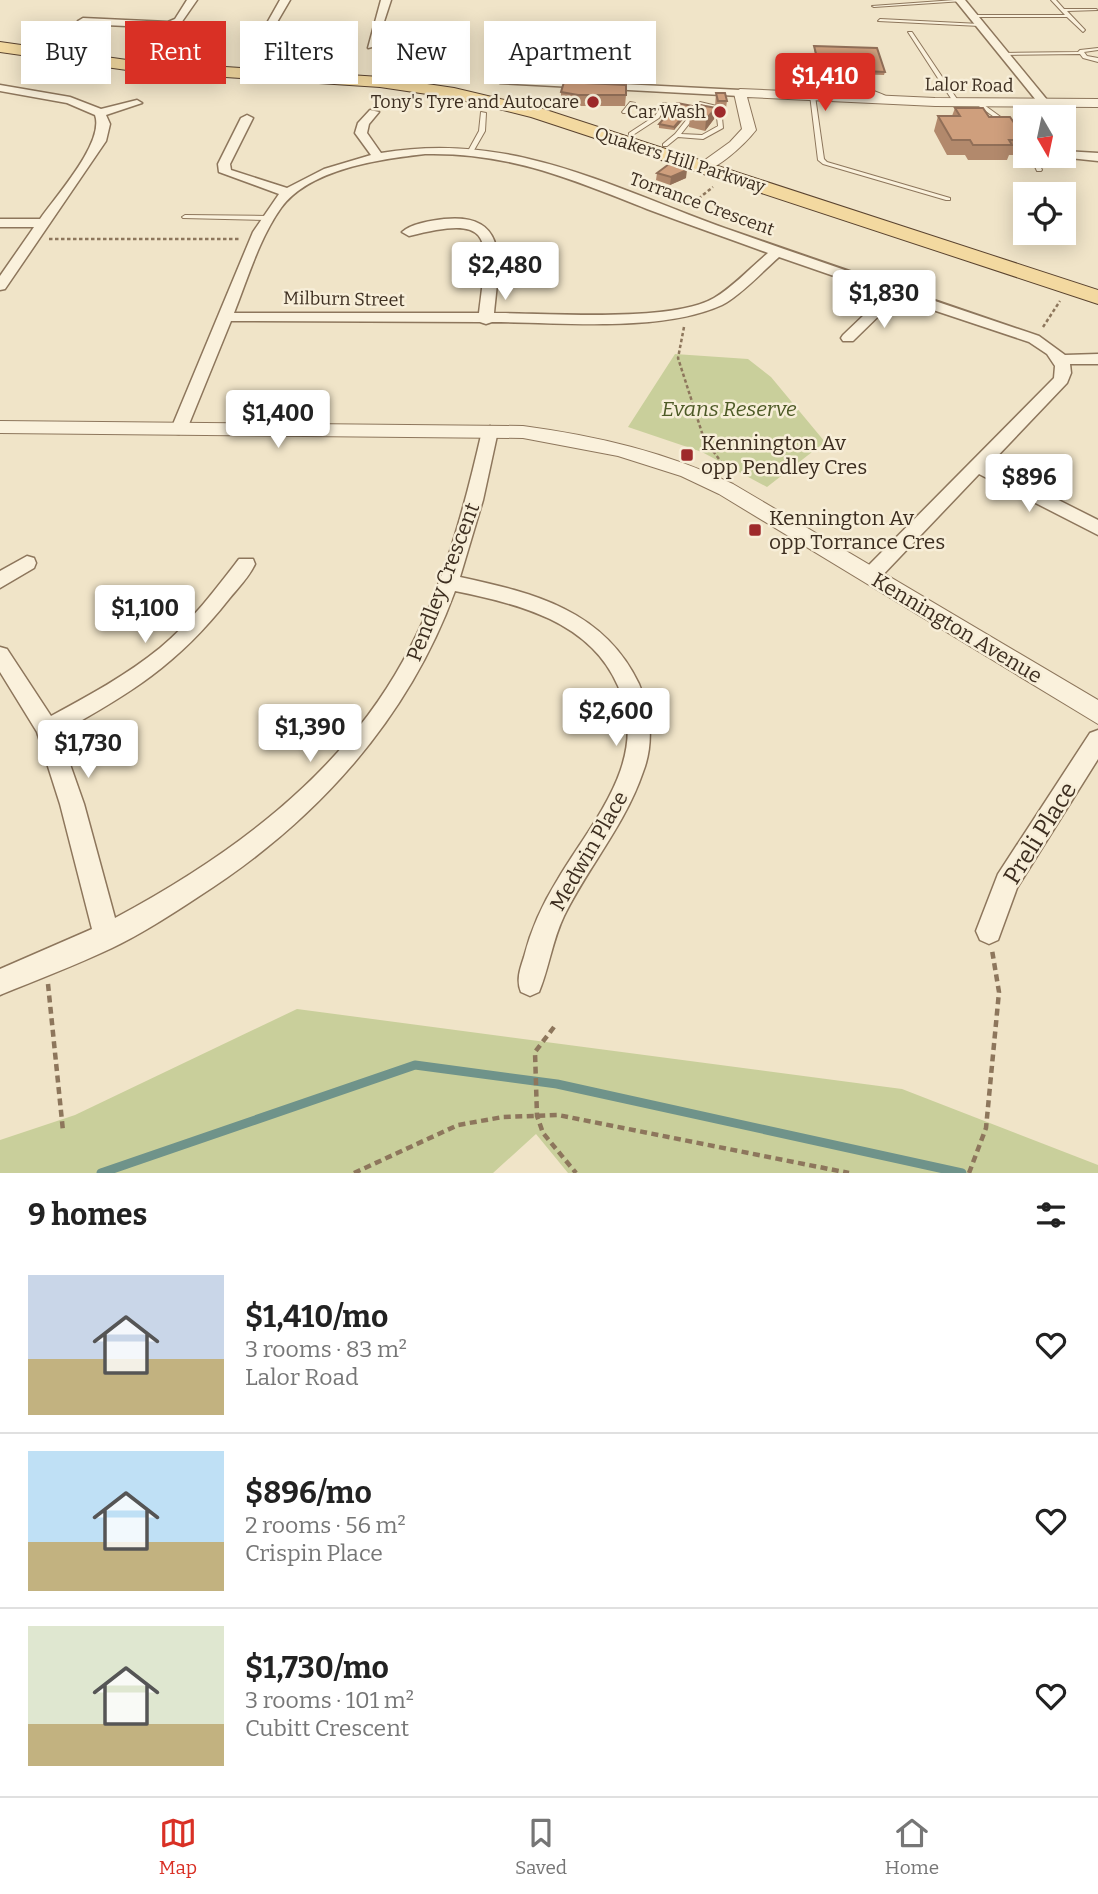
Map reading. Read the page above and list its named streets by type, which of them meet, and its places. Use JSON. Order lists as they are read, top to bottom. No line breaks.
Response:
{"streets":{"main road":["Quakers Hill Parkway"],"street":["Lalor Road","Torrance Crescent","Milburn Street","Pendley Crescent","Kennington Avenue","Preli Place","Medwin Place"]},"crossings":[["Torrance Crescent","Milburn Street"],["Torrance Crescent","Kennington Avenue"],["Pendley Crescent","Kennington Avenue"],["Pendley Crescent","Medwin Place"]],"parks":["Evans Reserve"],"places":{"other":["Tony's Tyre and Autocare","Car Wash"],"transit":["Kennington Av opp Pendley Cres","Kennington Av opp Torrance Cres"]},"north":"bottom","page":{"chip":["Buy","Rent","Filters","New","Apartment"],"price":["$1,410","$2,480","$1,830","$1,400","$896","$1,100","$2,600","$1,390","$1,730"],"heading":"9 homes","list":[{"name":"$1,410/mo","note":"3 rooms · 83 m² · Lalor Road"},{"name":"$896/mo","note":"2 rooms · 56 m² · Crispin Place"},{"name":"$1,730/mo","note":"3 rooms · 101 m² · Cubitt Crescent"}],"tabs":["Map","Saved","Home"]}}
